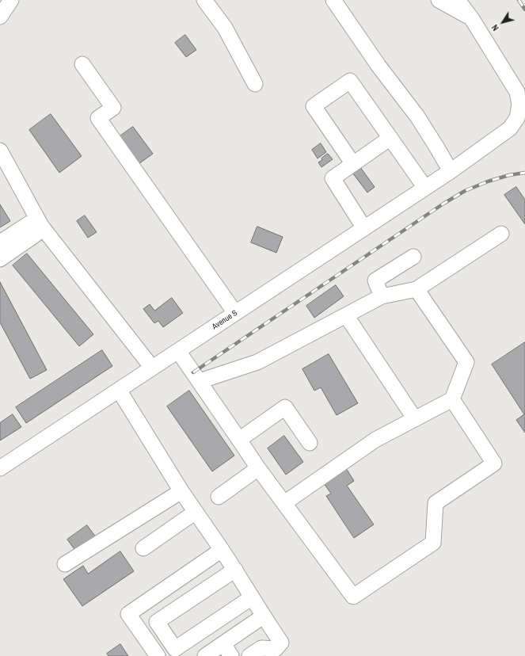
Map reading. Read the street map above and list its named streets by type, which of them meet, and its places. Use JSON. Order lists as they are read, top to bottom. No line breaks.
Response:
{"streets":{"street":["Avenue S"]},"north":"bottom left"}
